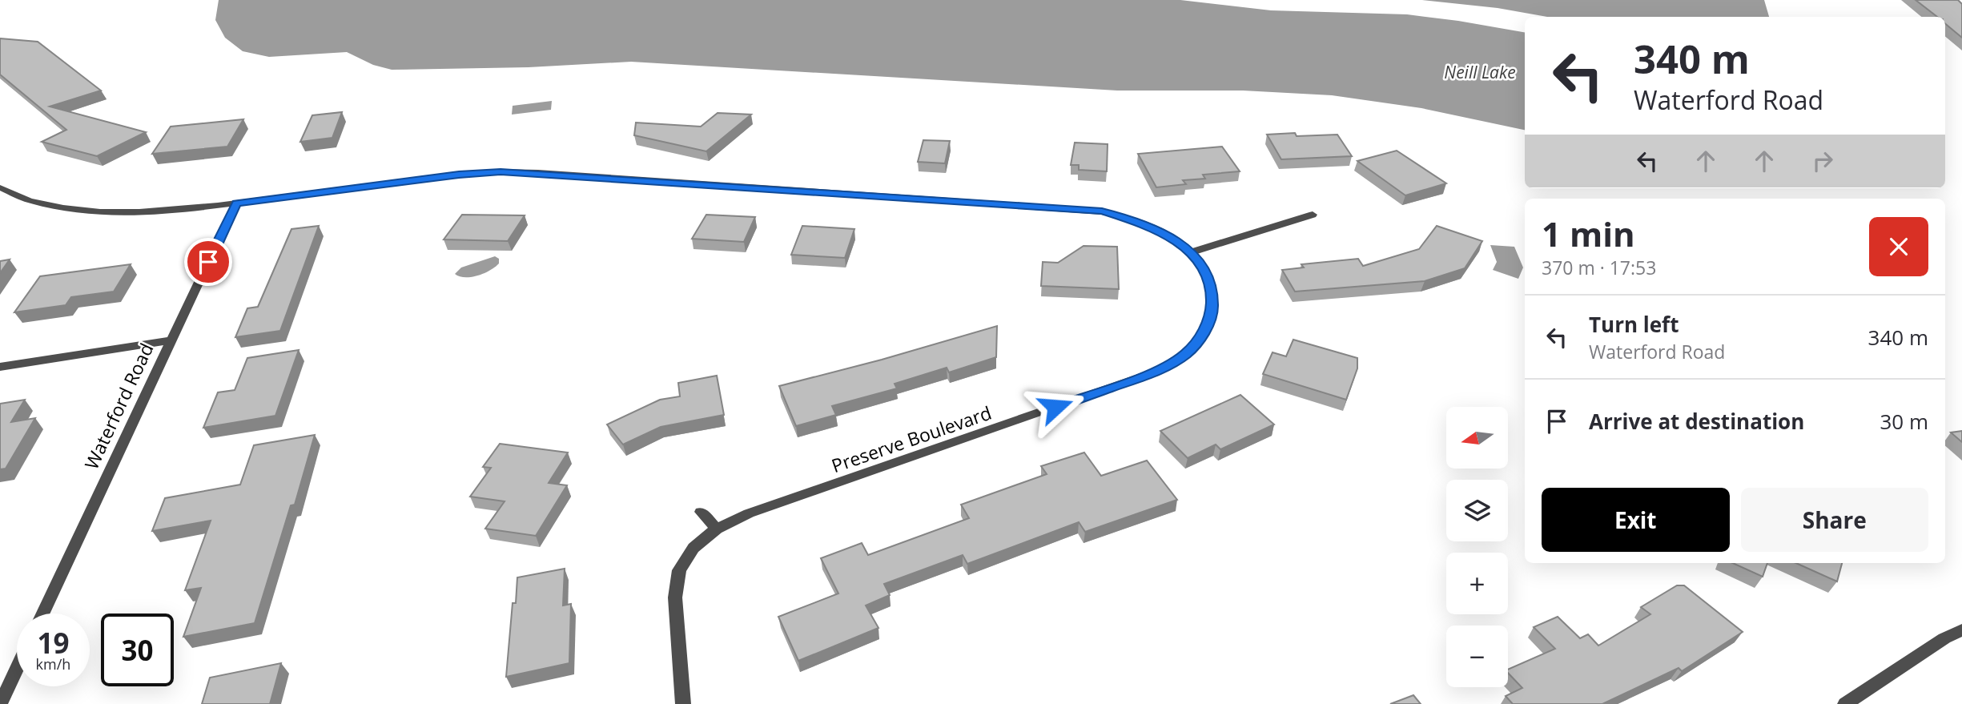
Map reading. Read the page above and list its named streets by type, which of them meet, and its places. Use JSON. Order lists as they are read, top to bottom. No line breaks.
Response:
{"streets":{"street":["Waterford Road","Preserve Boulevard"]},"crossings":[["Waterford Road","Preserve Boulevard"]],"water":["Neill Lake"],"north":"left","page":{"turn":["340 m","Waterford Road"],"heading":["1 min","370 m · 17:53"],"list":[{"name":"Turn left","note":"Waterford Road","value":"340 m"},{"name":"Arrive at destination","value":"30 m"}],"map_buttons":["+","−"],"buttons":["Exit","Share"],"speed":"19 km/h","limit":"30"}}
